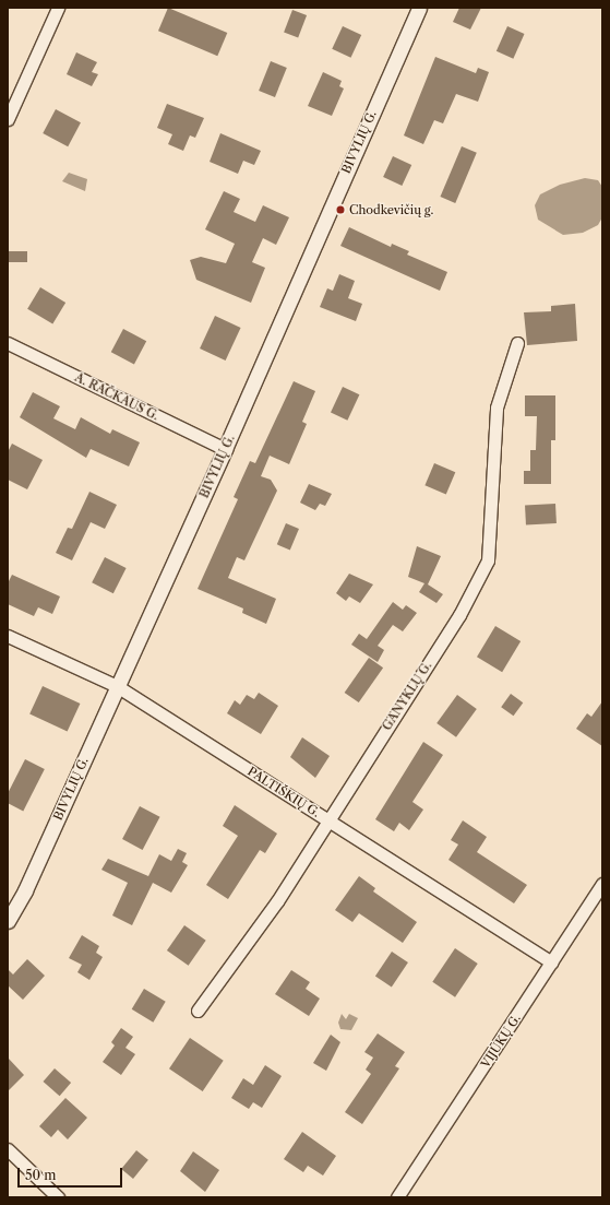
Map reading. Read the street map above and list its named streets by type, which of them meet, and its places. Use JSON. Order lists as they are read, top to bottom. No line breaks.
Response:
{"streets":{"street":["BIVYLIŲ G.","A. RAČKAUS G.","GANYKLŲ G.","PALTIŠKIŲ G.","VIJŪKŲ G."]},"crossings":[["BIVYLIŲ G.","A. RAČKAUS G."],["BIVYLIŲ G.","PALTIŠKIŲ G."],["GANYKLŲ G.","PALTIŠKIŲ G."],["PALTIŠKIŲ G.","VIJŪKŲ G."]],"places":["Chodkevičių g."],"scale_bar":"50 m"}
